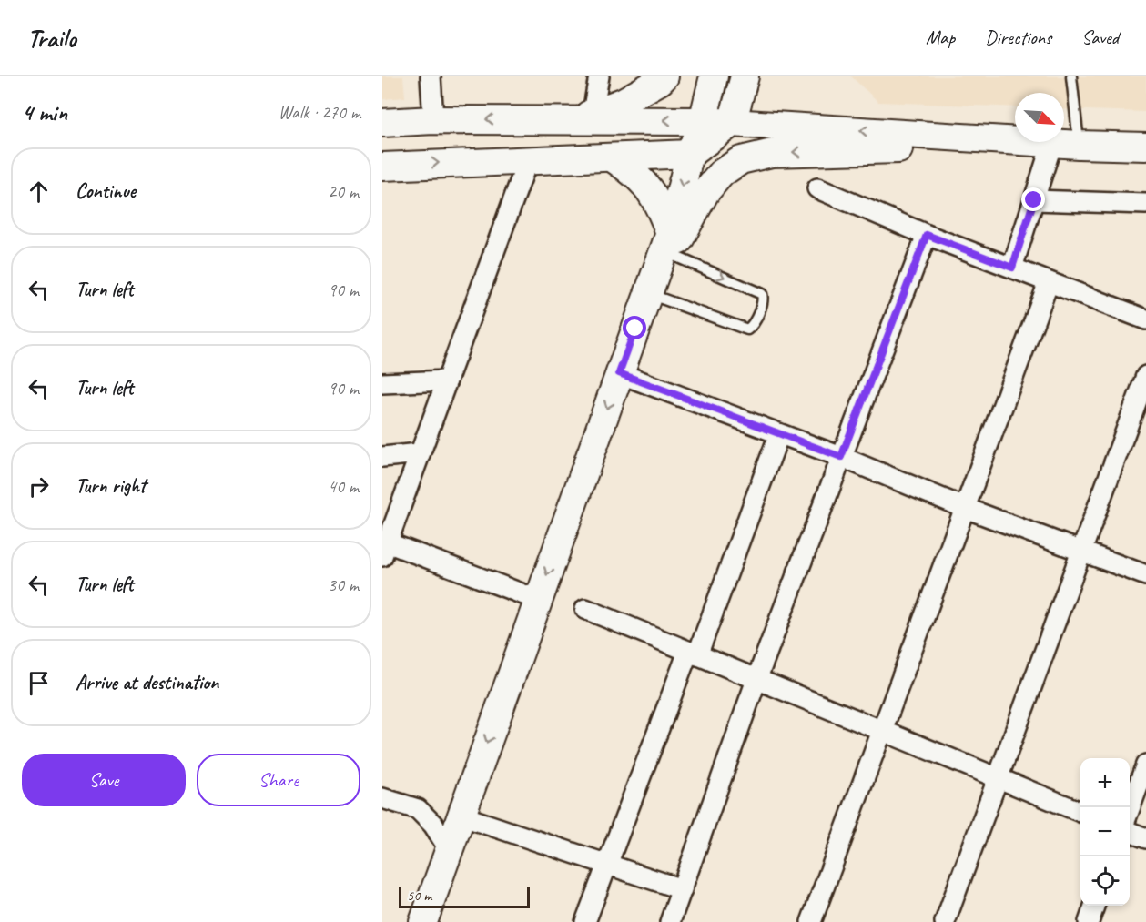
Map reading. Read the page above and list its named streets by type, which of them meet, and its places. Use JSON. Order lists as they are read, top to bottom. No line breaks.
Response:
{"scale_bar":"50 m","north":"bottom right","page":{"header":"Trailo","nav":["Map","Directions","Saved"],"heading":["4 min","Walk · 270 m"],"list":[["Continue","20 m"],["Turn left","90 m"],["Turn left","90 m"],["Turn right","40 m"],["Turn left","30 m"],"Arrive at destination"],"buttons":["Save","Share"],"map_buttons":["+","−"],"scale":"50 m"}}
